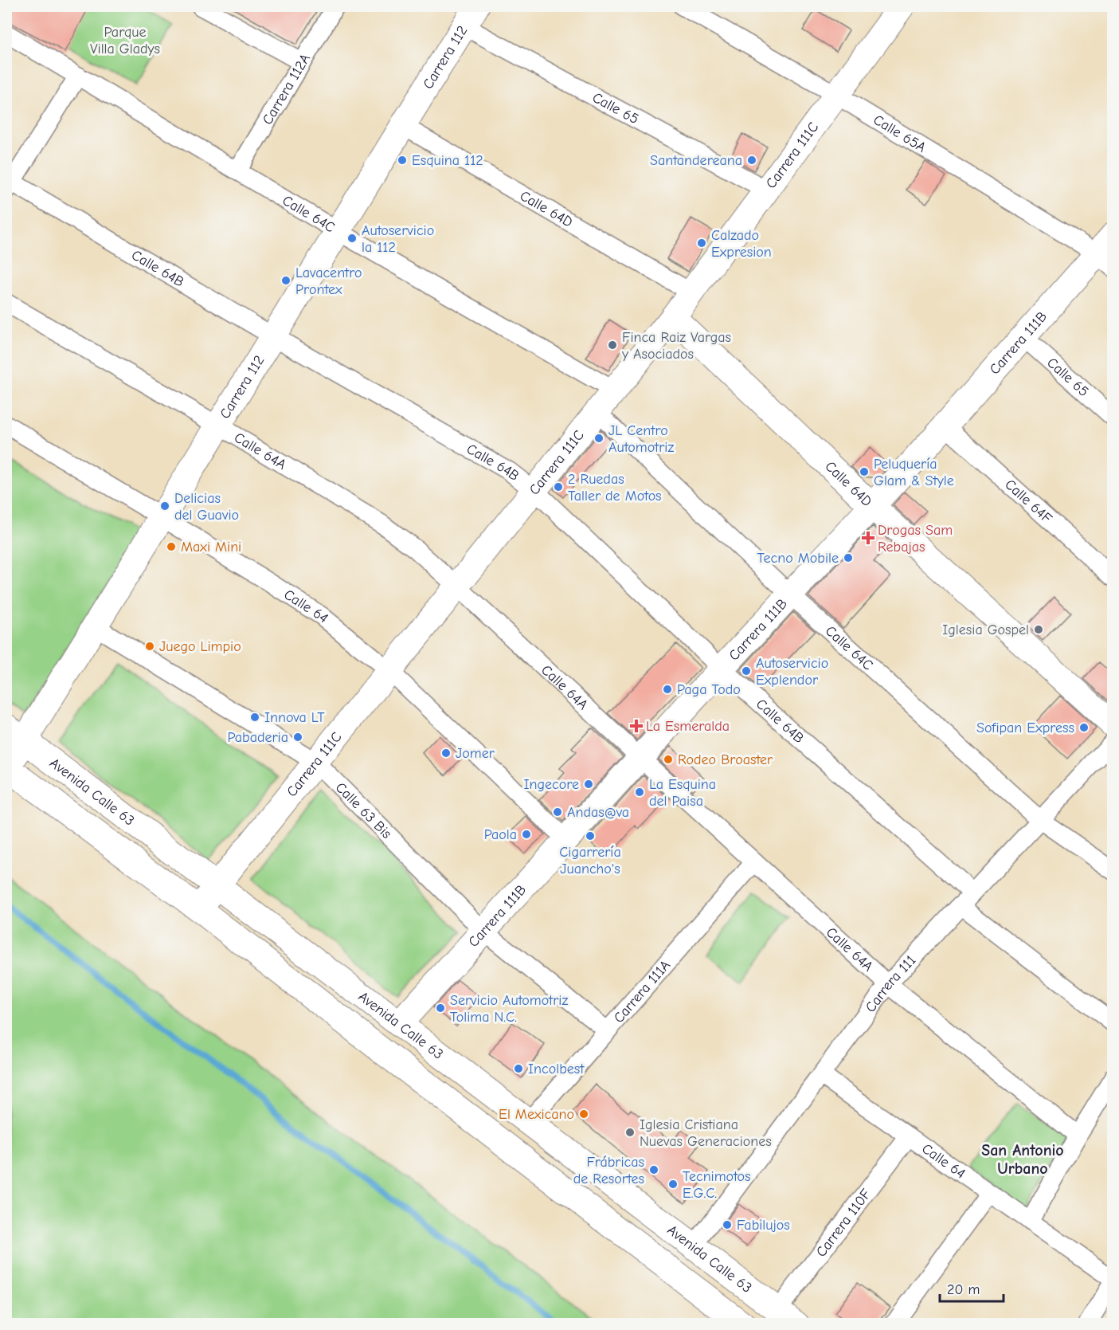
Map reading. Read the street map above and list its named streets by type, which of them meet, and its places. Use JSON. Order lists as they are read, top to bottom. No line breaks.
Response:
{"streets":{"main road":["Carrera 112","Carrera 111C","Calle 64D","Carrera 111B","Avenida Calle 63"],"street":["Carrera 112A","Calle 65","Calle 65A","Calle 64C","Calle 64B","Calle 64A","Calle 64F","Calle 64","Calle 63 Bis","Carrera 111","Carrera 111A","Carrera 110F"]},"crossings":[["Carrera 112","Calle 65"],["Carrera 112","Calle 64D"],["Carrera 112","Calle 64C"],["Carrera 112","Calle 64B"],["Carrera 112","Calle 64A"],["Carrera 112","Calle 64"],["Carrera 112","Avenida Calle 63"],["Carrera 112","Calle 63 Bis"],["Carrera 112A","Calle 64C"],["Calle 65","Carrera 111C"],["Calle 65","Carrera 111B"],["Calle 65A","Carrera 111C"],["Calle 65A","Carrera 111B"],["Carrera 111C","Calle 64D"],["Carrera 111C","Calle 64C"],["Carrera 111C","Calle 64B"],["Carrera 111C","Calle 64A"],["Carrera 111C","Calle 64"],["Carrera 111C","Avenida Calle 63"],["Carrera 111C","Calle 63 Bis"],["Calle 64D","Carrera 111B"],["Calle 64C","Carrera 111B"],["Calle 64C","Carrera 111"],["Calle 64B","Carrera 111B"],["Calle 64B","Carrera 111"],["Carrera 111B","Calle 64A"],["Carrera 111B","Calle 64F"],["Carrera 111B","Calle 64"],["Carrera 111B","Avenida Calle 63"],["Carrera 111B","Calle 63 Bis"],["Calle 64A","Carrera 111"],["Calle 64A","Carrera 111A"],["Calle 64","Carrera 111"],["Calle 64","Carrera 110F"],["Avenida Calle 63","Carrera 111"],["Avenida Calle 63","Carrera 111A"],["Avenida Calle 63","Carrera 110F"],["Calle 63 Bis","Carrera 111A"]],"districts":["San Antonio Urbano"],"parks":["Parque Villa Gladys"],"places":{"other":["Esquina 112","Santandereana","Autoservicio la 112","Calzado Expresion","Lavacentro Prontex","Finca Raiz Vargas y Asociados","JL Centro Automotriz","Peluquería Glam & Style","2 Ruedas Taller de Motos","Delicias del Guavio","Maxi Mini","Tecno Mobile","Iglesia Gospel","Juego Limpio","Autoservicio Explendor","Paga Todo","Innova LT","Sofipan Express","Pabaderia","Jomer","Rodeo Broaster","Ingecore","La Esquina del Paisa","Andas@va","Paola","Cigarrería Juancho's","Servicio Automotriz Tolima N.C.","Incolbest","El Mexicano","Iglesia Cristiana Nuevas Generaciones","Frábricas de Resortes","Tecnimotos E.G.C.","Fabilujos"],"health":["Drogas Sam Rebajas","La Esmeralda"]},"scale_bar":"20 m"}
